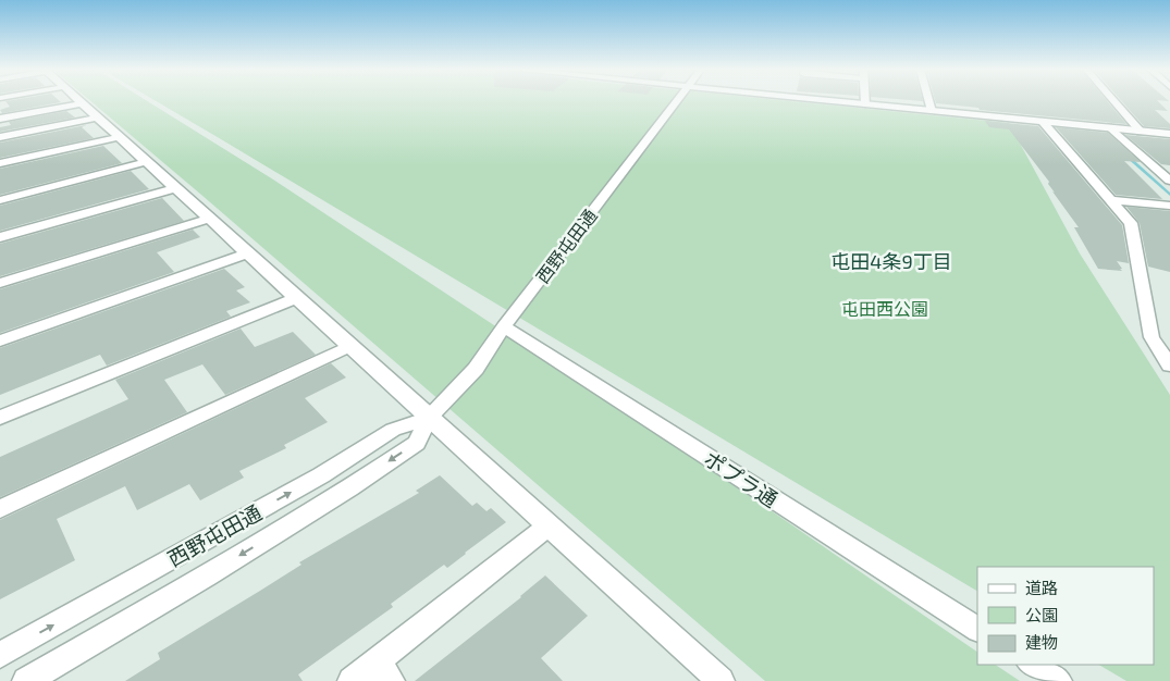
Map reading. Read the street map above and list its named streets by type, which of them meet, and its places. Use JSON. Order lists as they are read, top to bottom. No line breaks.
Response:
{"streets":{"street":["西野屯田通","ポプラ通"]},"crossings":[["西野屯田通","ポプラ通"]],"districts":["屯田4条9丁目"],"parks":["屯田西公園"],"legend":["道路","公園","建物"]}
